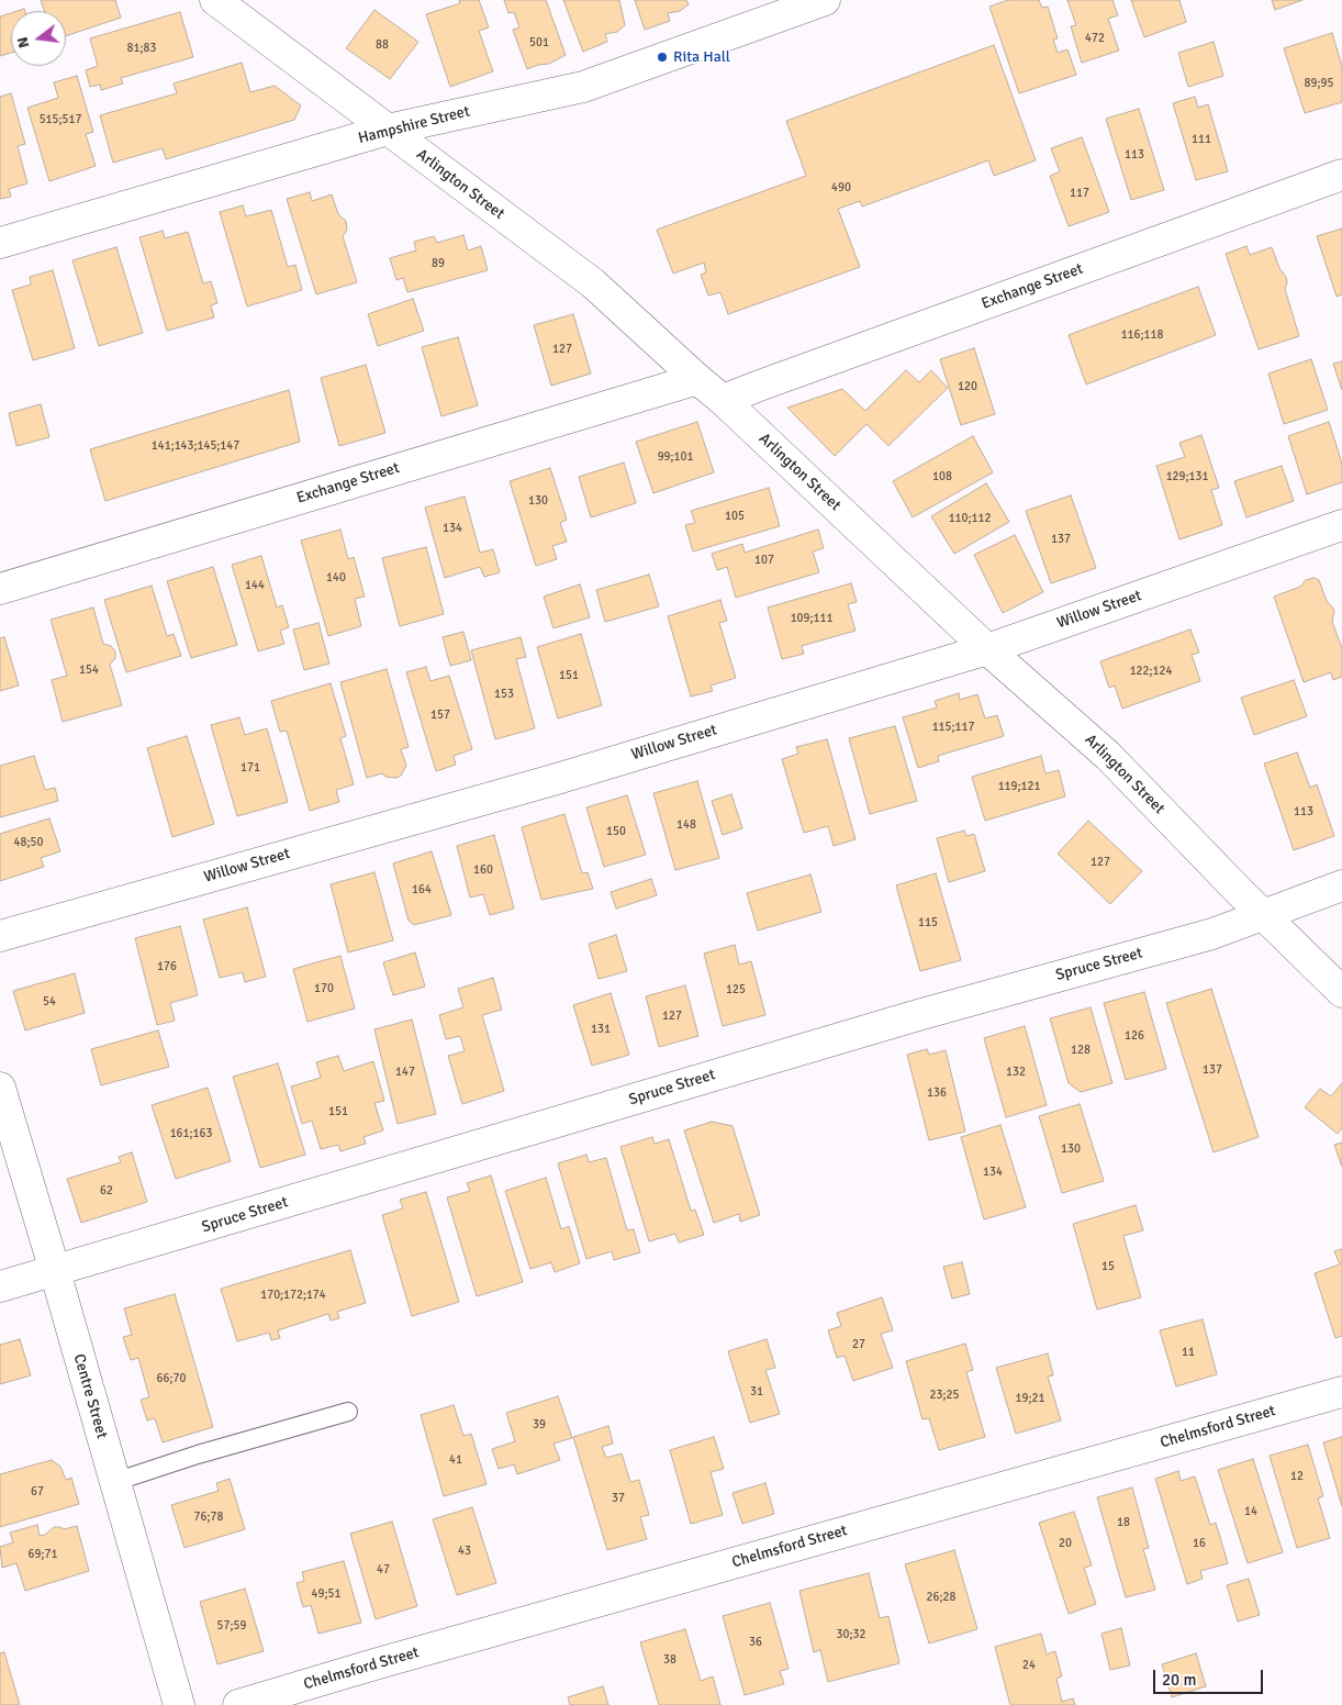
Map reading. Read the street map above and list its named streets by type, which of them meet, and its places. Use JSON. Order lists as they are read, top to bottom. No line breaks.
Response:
{"streets":{"street":["Hampshire Street","Arlington Street","Exchange Street","Willow Street","Spruce Street","Centre Street","Chelmsford Street"]},"crossings":[["Hampshire Street","Arlington Street"],["Arlington Street","Exchange Street"],["Arlington Street","Willow Street"],["Arlington Street","Spruce Street"],["Spruce Street","Centre Street"]],"places":["Rita Hall"],"house_numbers":["472","501","88","81;83","89;95","515;517","111","113","490","117","89","116;118","127","120","141;143;145;147","99;101","108","129;131","130","105","110;112","134","137","107","140","144","109;111","154","122;124","151","153","157","115;117","171","119;121","113","148","150","48;50","127","160","164","115","176","170","125","54","127","131","126","128","137","147","132","136","151","161;163","130","134","62","15","170;172;174","27","11","66;70","31","23;25","19;21","39","41","12","67","37","14","76;78","18","20","16","43","69;71","47","49;51","26;28","57;59","30;32","36","38","24"],"scale_bar":"20 m","north":"left"}
